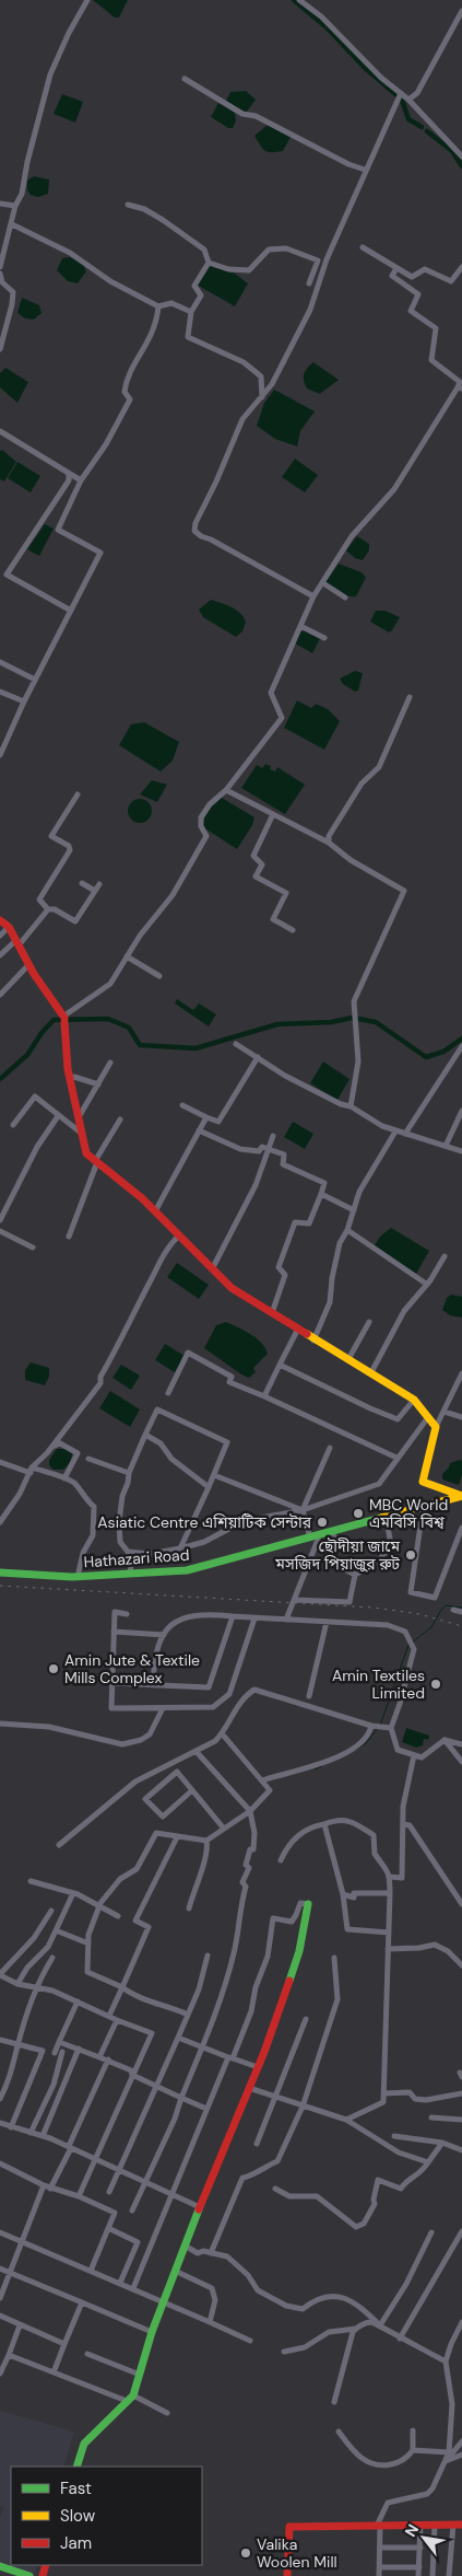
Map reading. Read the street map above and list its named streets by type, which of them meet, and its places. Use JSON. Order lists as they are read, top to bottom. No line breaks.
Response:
{"streets":{"main road":["Hathazari Road"]},"places":["MBC World এমবিসি বিশ্ব","Asiatic Centre এশিয়াটিক সেন্টার","ছৌদীয়া জামে মসজিদ পিয়াজুর রুট","Amin Jute & Textile Mills Complex","Amin Textiles Limited","Valika Woolen Mill"],"legend":["Fast","Slow","Jam"],"north":"top left"}
